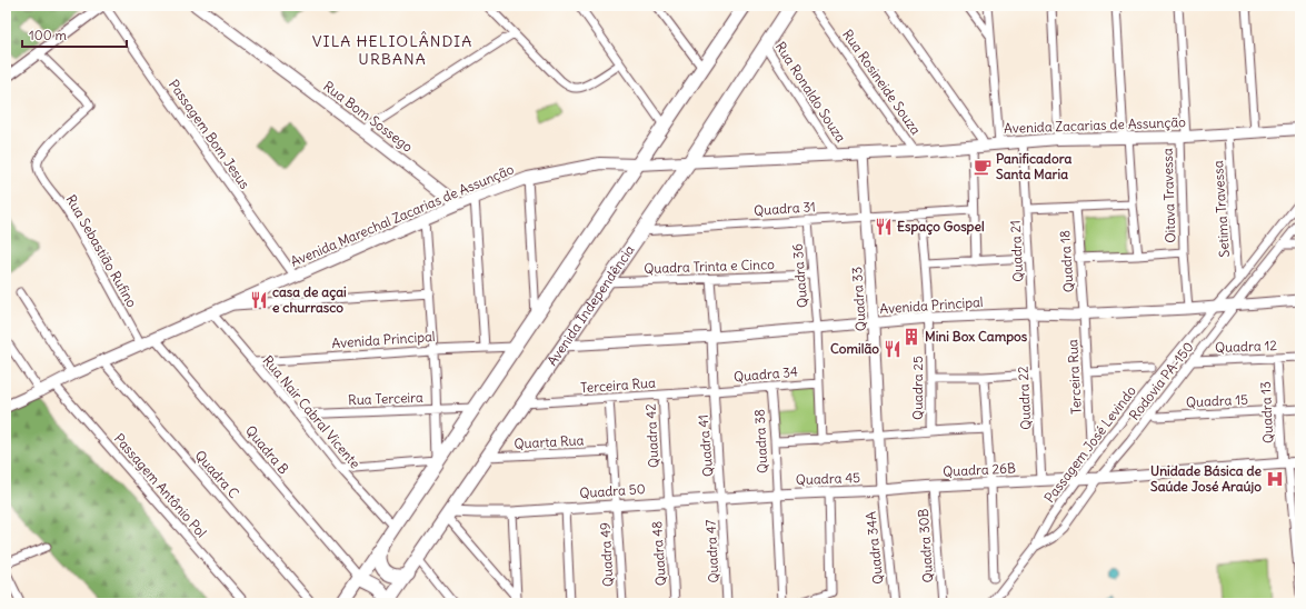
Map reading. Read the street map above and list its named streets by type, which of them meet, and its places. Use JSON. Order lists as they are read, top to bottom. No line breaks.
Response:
{"streets":{"main road":["Rua Bom Sossego","Avenida Zacarias de Assunção","Avenida Marechal Zacarias de Assunção","Avenida Independência"],"street":["Rua Rosineide Souza","Rua Ronaldo Souza","Passagem Bom Jesus","Oitava Travessa","Quadra 31","Setima Travessa","Rua Sebastião Rufino","Quadra 21","Quadra 18","Quadra Trinta e Cinco","Quadra 36","Quadra 33","Avenida Principal","Quadra 12","Quadra 34","Terceira Rua","Rodovia PA-150","Quadra 25","Quadra 22","Rua Terceira","Quadra 15","Rua Nair Cabral Vicente","Quadra 13","Quadra 42","Quadra 38","Quarta Rua","Passagem José Levindo","Quadra 41","Quadra B","Quadra 26B","Quadra C","Quadra 45","Passagem Antônio Pol","Quadra 50","Quadra 30B","Quadra 34A","Quadra 47","Quadra 48","Quadra 49"]},"crossings":[["Rua Rosineide Souza","Avenida Zacarias de Assunção"],["Rua Ronaldo Souza","Avenida Zacarias de Assunção"],["Rua Ronaldo Souza","Avenida Marechal Zacarias de Assunção"],["Rua Ronaldo Souza","Avenida Independência"],["Rua Bom Sossego","Avenida Marechal Zacarias de Assunção"],["Avenida Zacarias de Assunção","Oitava Travessa"],["Avenida Zacarias de Assunção","Setima Travessa"],["Avenida Zacarias de Assunção","Avenida Marechal Zacarias de Assunção"],["Passagem Bom Jesus","Avenida Marechal Zacarias de Assunção"],["Oitava Travessa","Avenida Principal"],["Quadra 31","Quadra 36"],["Quadra 31","Quadra 33"],["Quadra 31","Avenida Independência"],["Quadra 31","Quadra 25"],["Avenida Marechal Zacarias de Assunção","Rua Sebastião Rufino"],["Avenida Marechal Zacarias de Assunção","Avenida Independência"],["Avenida Marechal Zacarias de Assunção","Rua Nair Cabral Vicente"],["Avenida Marechal Zacarias de Assunção","Quadra B"],["Avenida Marechal Zacarias de Assunção","Quadra C"],["Avenida Marechal Zacarias de Assunção","Passagem Antônio Pol"],["Quadra 21","Quadra 18"],["Quadra 21","Avenida Principal"],["Quadra 21","Quadra 22"],["Quadra 18","Avenida Principal"],["Quadra 18","Terceira Rua"],["Quadra Trinta e Cinco","Quadra 36"],["Quadra Trinta e Cinco","Avenida Independência"],["Quadra 36","Avenida Principal"],["Quadra 36","Quadra 34"],["Quadra 33","Avenida Principal"],["Avenida Independência","Avenida Principal"],["Avenida Independência","Terceira Rua"],["Avenida Independência","Quarta Rua"],["Avenida Independência","Quadra 50"],["Avenida Principal","Terceira Rua"],["Avenida Principal","Rodovia PA-150"],["Avenida Principal","Quadra 25"],["Avenida Principal","Quadra 22"],["Avenida Principal","Rua Nair Cabral Vicente"],["Avenida Principal","Passagem José Levindo"],["Avenida Principal","Quadra 41"],["Quadra 12","Rodovia PA-150"],["Quadra 12","Quadra 13"],["Quadra 34","Terceira Rua"],["Quadra 34","Quadra 38"],["Quadra 34","Quadra 41"],["Terceira Rua","Quadra 42"],["Terceira Rua","Quadra 41"],["Terceira Rua","Quadra 49"],["Rodovia PA-150","Passagem José Levindo"],["Rodovia PA-150","Quadra 26B"],["Quadra 22","Quadra 26B"],["Rua Terceira","Rua Nair Cabral Vicente"],["Quadra 15","Quadra 13"],["Quadra 13","Quadra 26B"],["Quadra 42","Quadra 50"],["Quadra 42","Quadra 48"],["Quadra 38","Quadra 45"],["Quadra 38","Quadra 50"],["Quarta Rua","Quadra 49"],["Passagem José Levindo","Quadra 26B"],["Quadra 41","Quadra 50"],["Quadra 41","Quadra 47"],["Quadra 26B","Quadra 45"],["Quadra 26B","Quadra 30B"],["Quadra 26B","Quadra 34A"],["Quadra 45","Quadra 50"],["Quadra 45","Quadra 34A"],["Quadra 50","Quadra 47"],["Quadra 50","Quadra 48"],["Quadra 50","Quadra 49"]],"districts":["VILA HELIOLÂNDIA URBANA"],"places":{"cafe":["Panificadora Santa Maria"],"restaurant":["Espaço Gospel","casa de açai e churrasco","Comilão"],"building":["Mini Box Campos"],"hospital":["Unidade Básica de Saúde José Araújo"]},"scale_bar":"100 m"}
